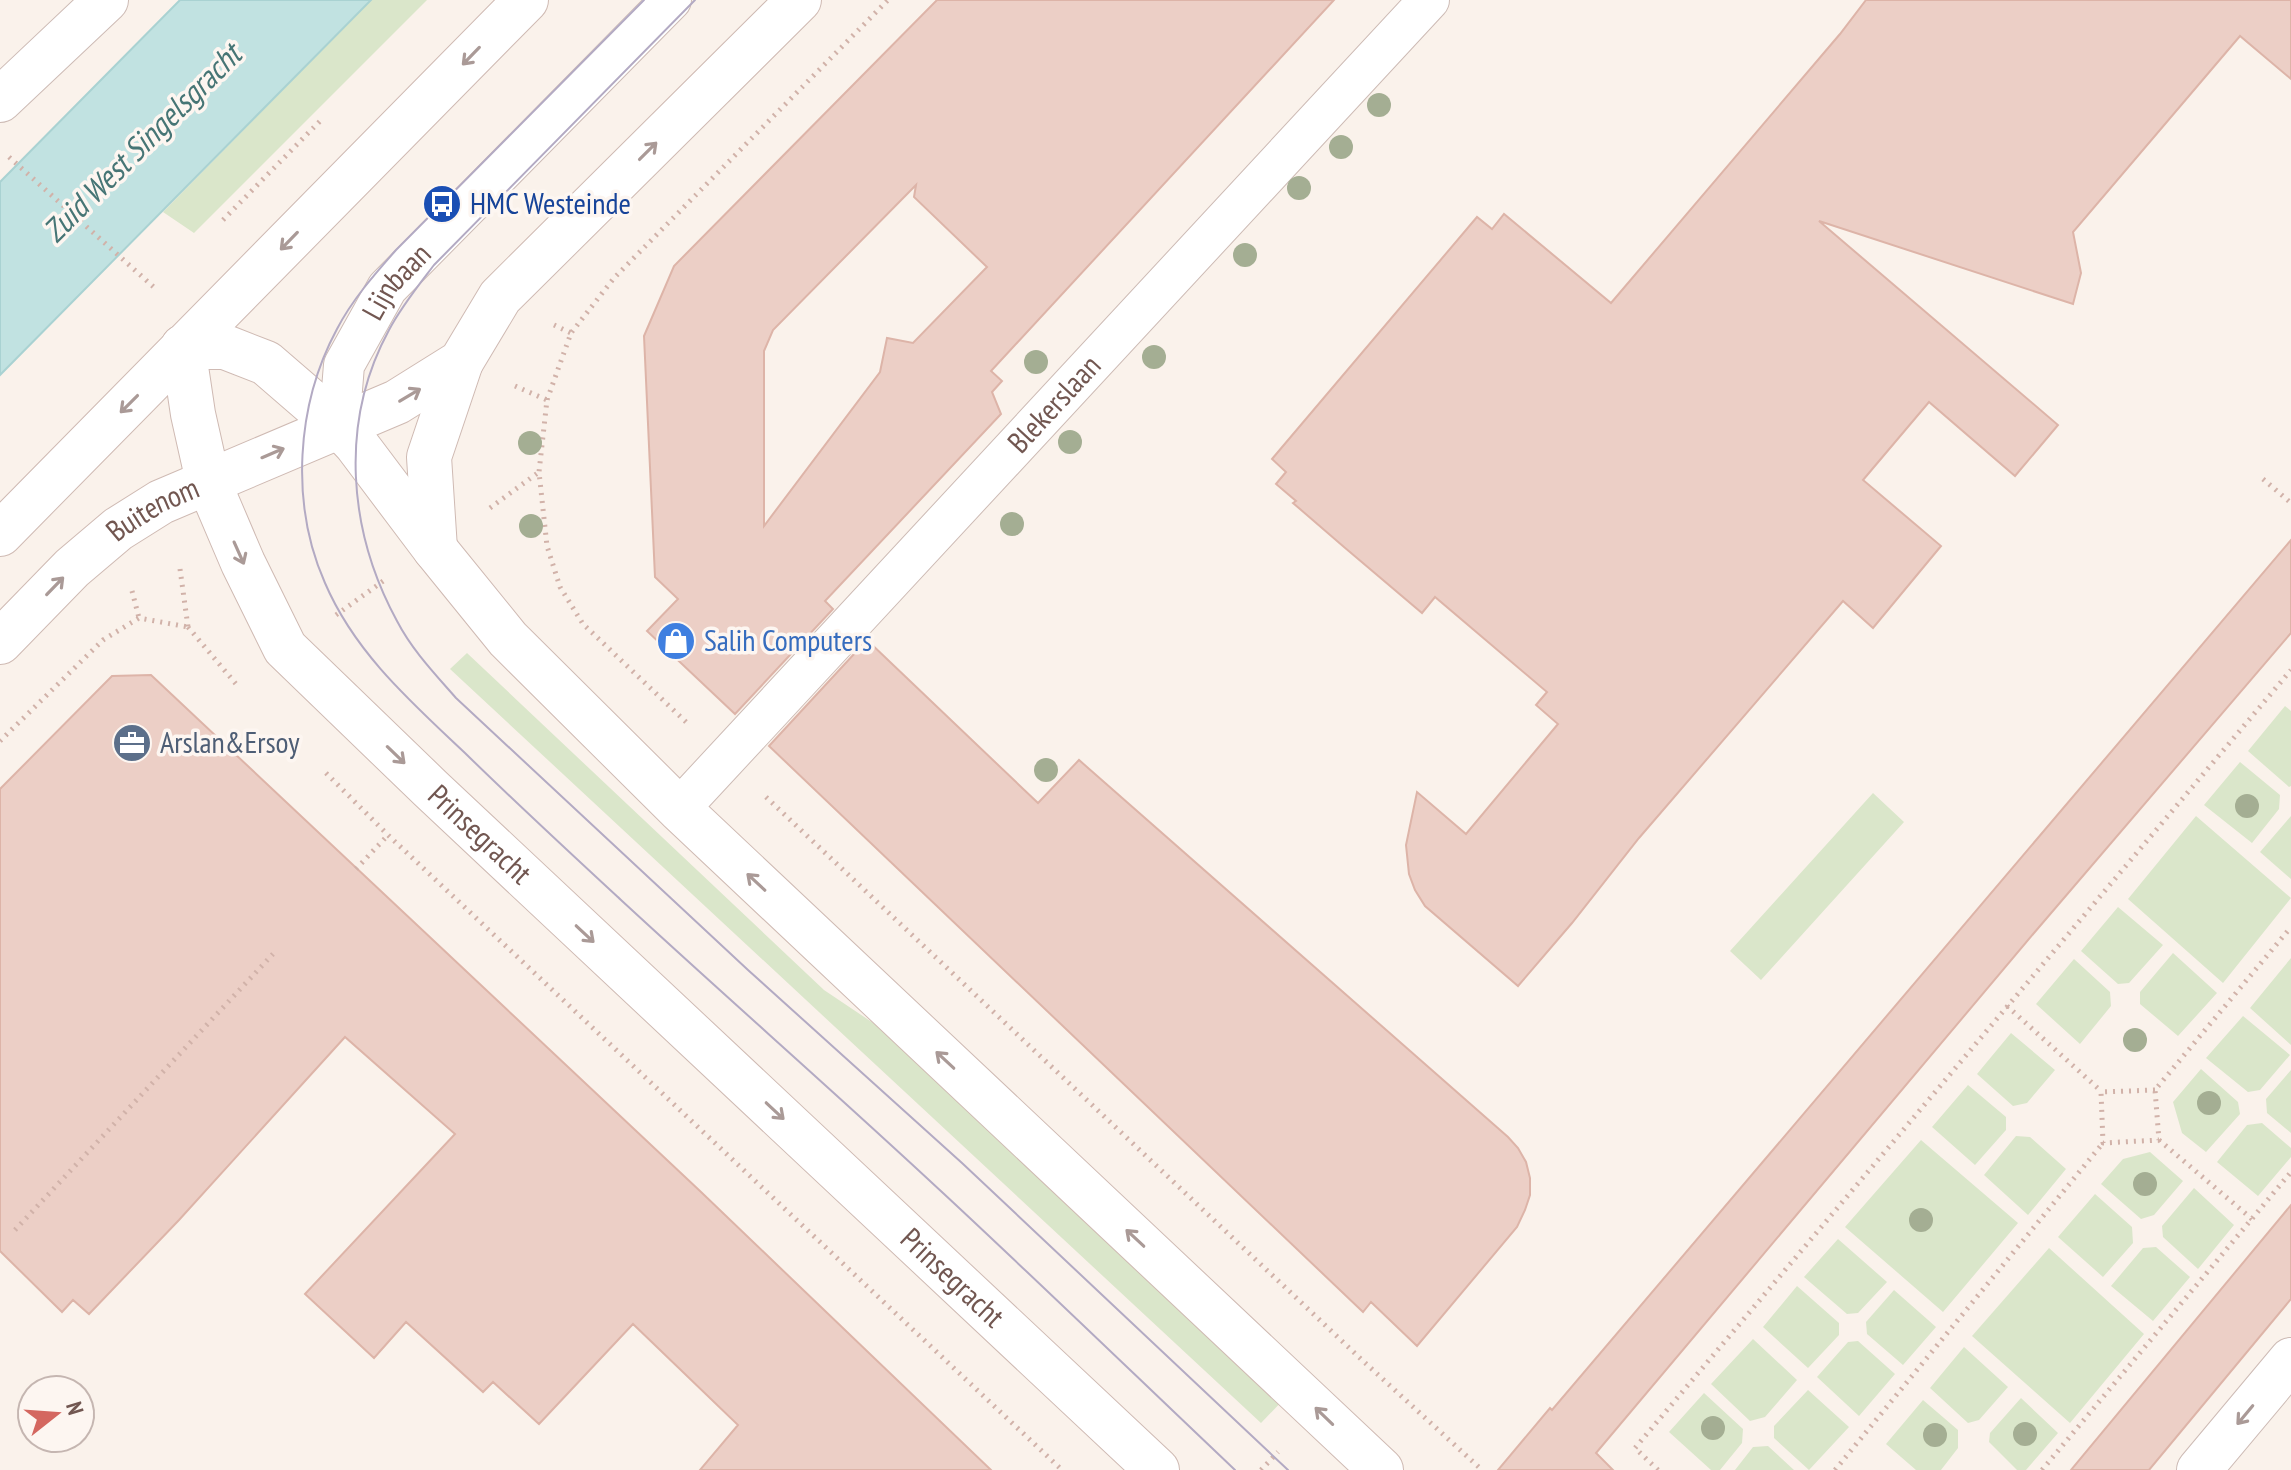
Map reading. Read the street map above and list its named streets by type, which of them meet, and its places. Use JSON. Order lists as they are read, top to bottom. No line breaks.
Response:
{"streets":{"street":["Buitenom","Prinsegracht"],"lane":["Lijnbaan","Blekerslaan"]},"crossings":[["Lijnbaan","Buitenom"],["Buitenom","Prinsegracht"]],"water":["Zuid West Singelsgracht"],"places":{"bus stop":["HMC Westeinde"],"shop":["Salih Computers"],"office":["Arslan&Ersoy"]},"north":"right"}
